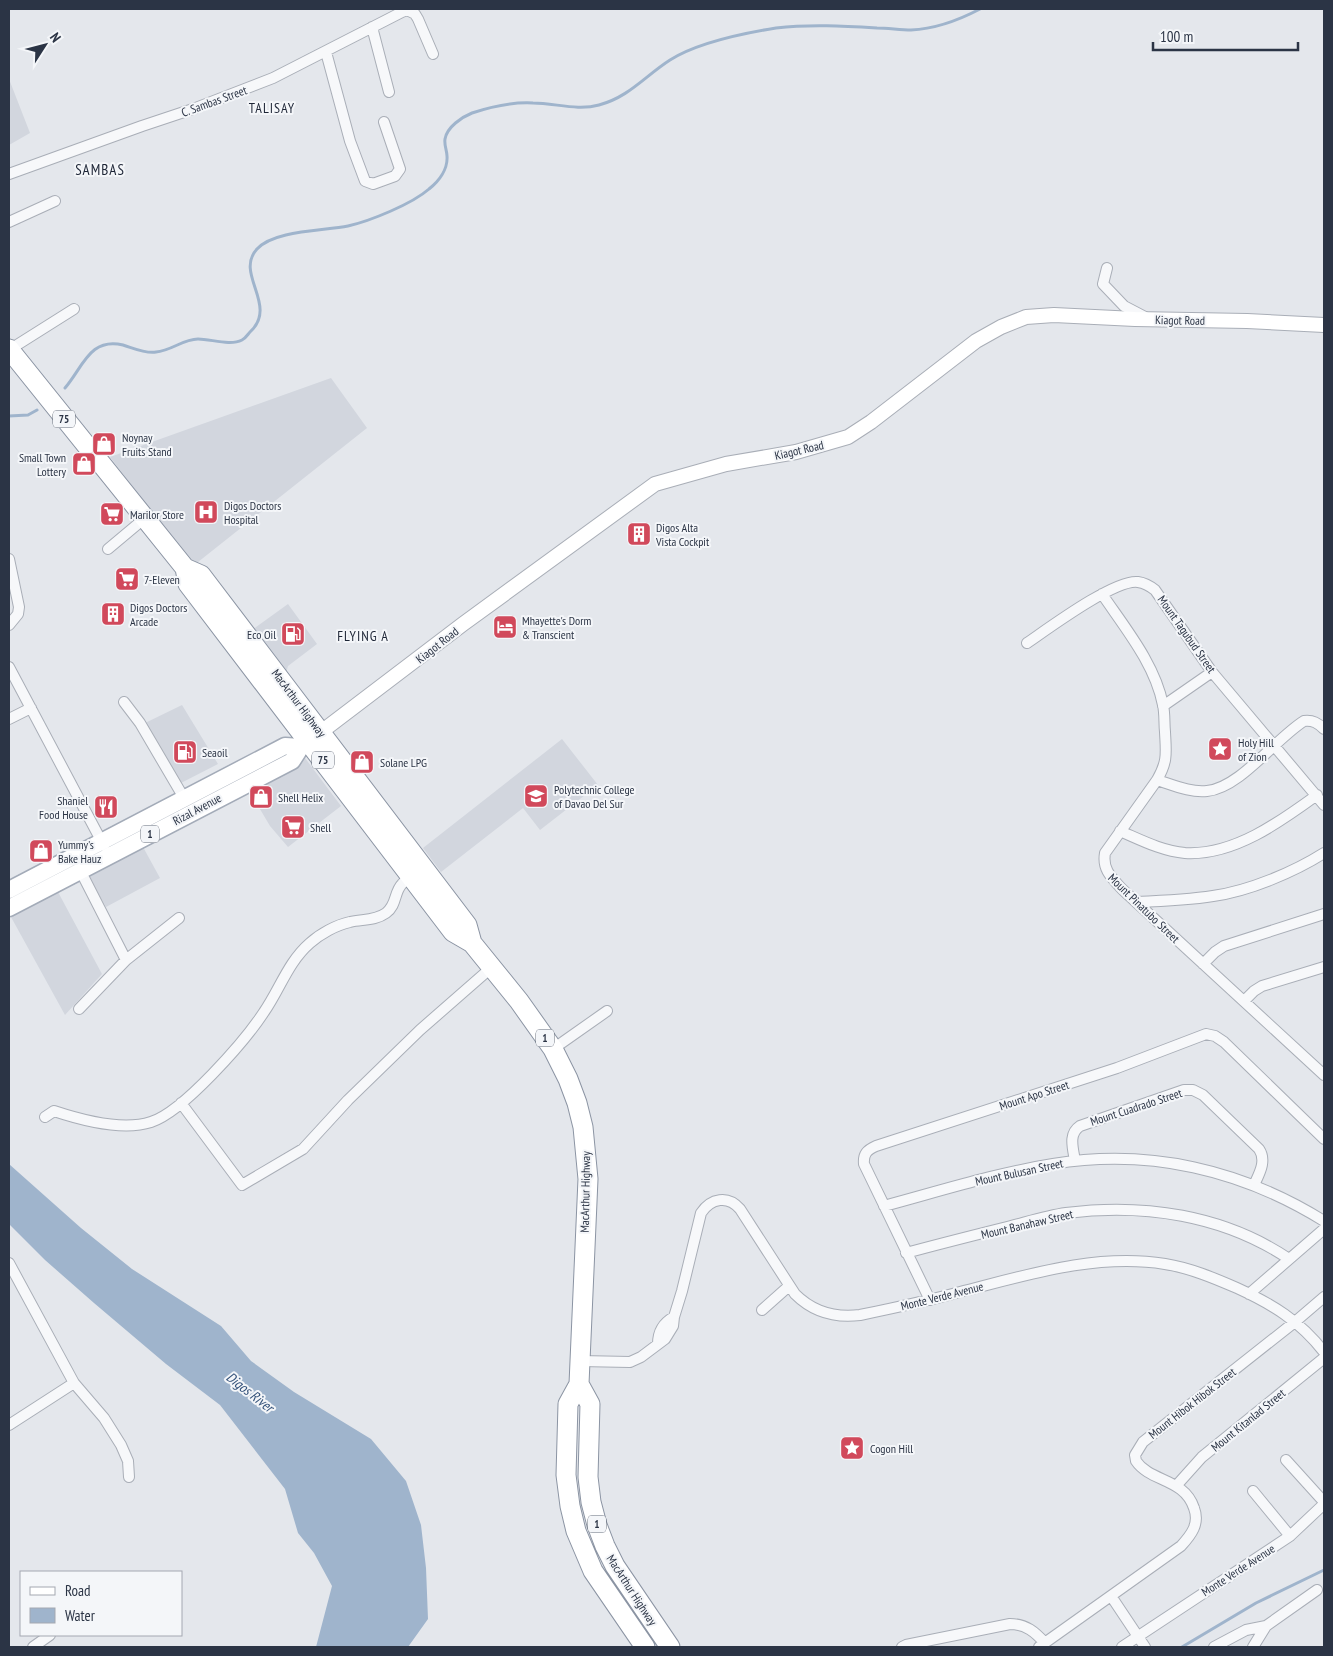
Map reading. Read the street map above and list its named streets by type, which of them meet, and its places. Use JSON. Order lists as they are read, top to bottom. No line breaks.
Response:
{"streets":{"highway":["75","MacArthur Highway","1"],"main road":["Rizal Avenue"],"street":["C. Sambas Street","Kiagot Road","Mount Tagubud Street","Mount Pinatubo Street","Mount Apo Street","Mount Cuadrado Street","Mount Bulusan Street","Mount Banahaw Street","Monte Verde Avenue","Mount Hibok Hibok Street","Mount Kitanlad Street"]},"crossings":[["Kiagot Road","MacArthur Highway"],["Kiagot Road","Rizal Avenue"],["Mount Tagubud Street","Mount Pinatubo Street"],["MacArthur Highway","Rizal Avenue"],["MacArthur Highway","Monte Verde Avenue"],["Mount Apo Street","Mount Bulusan Street"],["Mount Apo Street","Mount Banahaw Street"],["Mount Apo Street","Monte Verde Avenue"],["Mount Cuadrado Street","Mount Bulusan Street"],["Monte Verde Avenue","Mount Hibok Hibok Street"],["Mount Hibok Hibok Street","Mount Kitanlad Street"]],"districts":["TALISAY","SAMBAS","FLYING A"],"water":["Digos River"],"places":{"shop":["Noynay Fruits Stand","Small Town Lottery","Solane LPG","Shell Helix","Yummy's Bake Hauz"],"hospital":["Digos Doctors Hospital"],"supermarket":["Marilor Store","7-Eleven","Shell"],"building":["Digos Alta Vista Cockpit","Digos Doctors Arcade"],"hotel":["Mhayette's Dorm & Transcient"],"fuel station":["Eco Oil","Seaoil"],"place":["Holy Hill of Zion","Cogon Hill"],"school or university":["Polytechnic College of Davao Del Sur"],"restaurant":["Shaniel Food House"]},"legend":["Road","Water"],"scale_bar":"100 m","north":"top right"}
